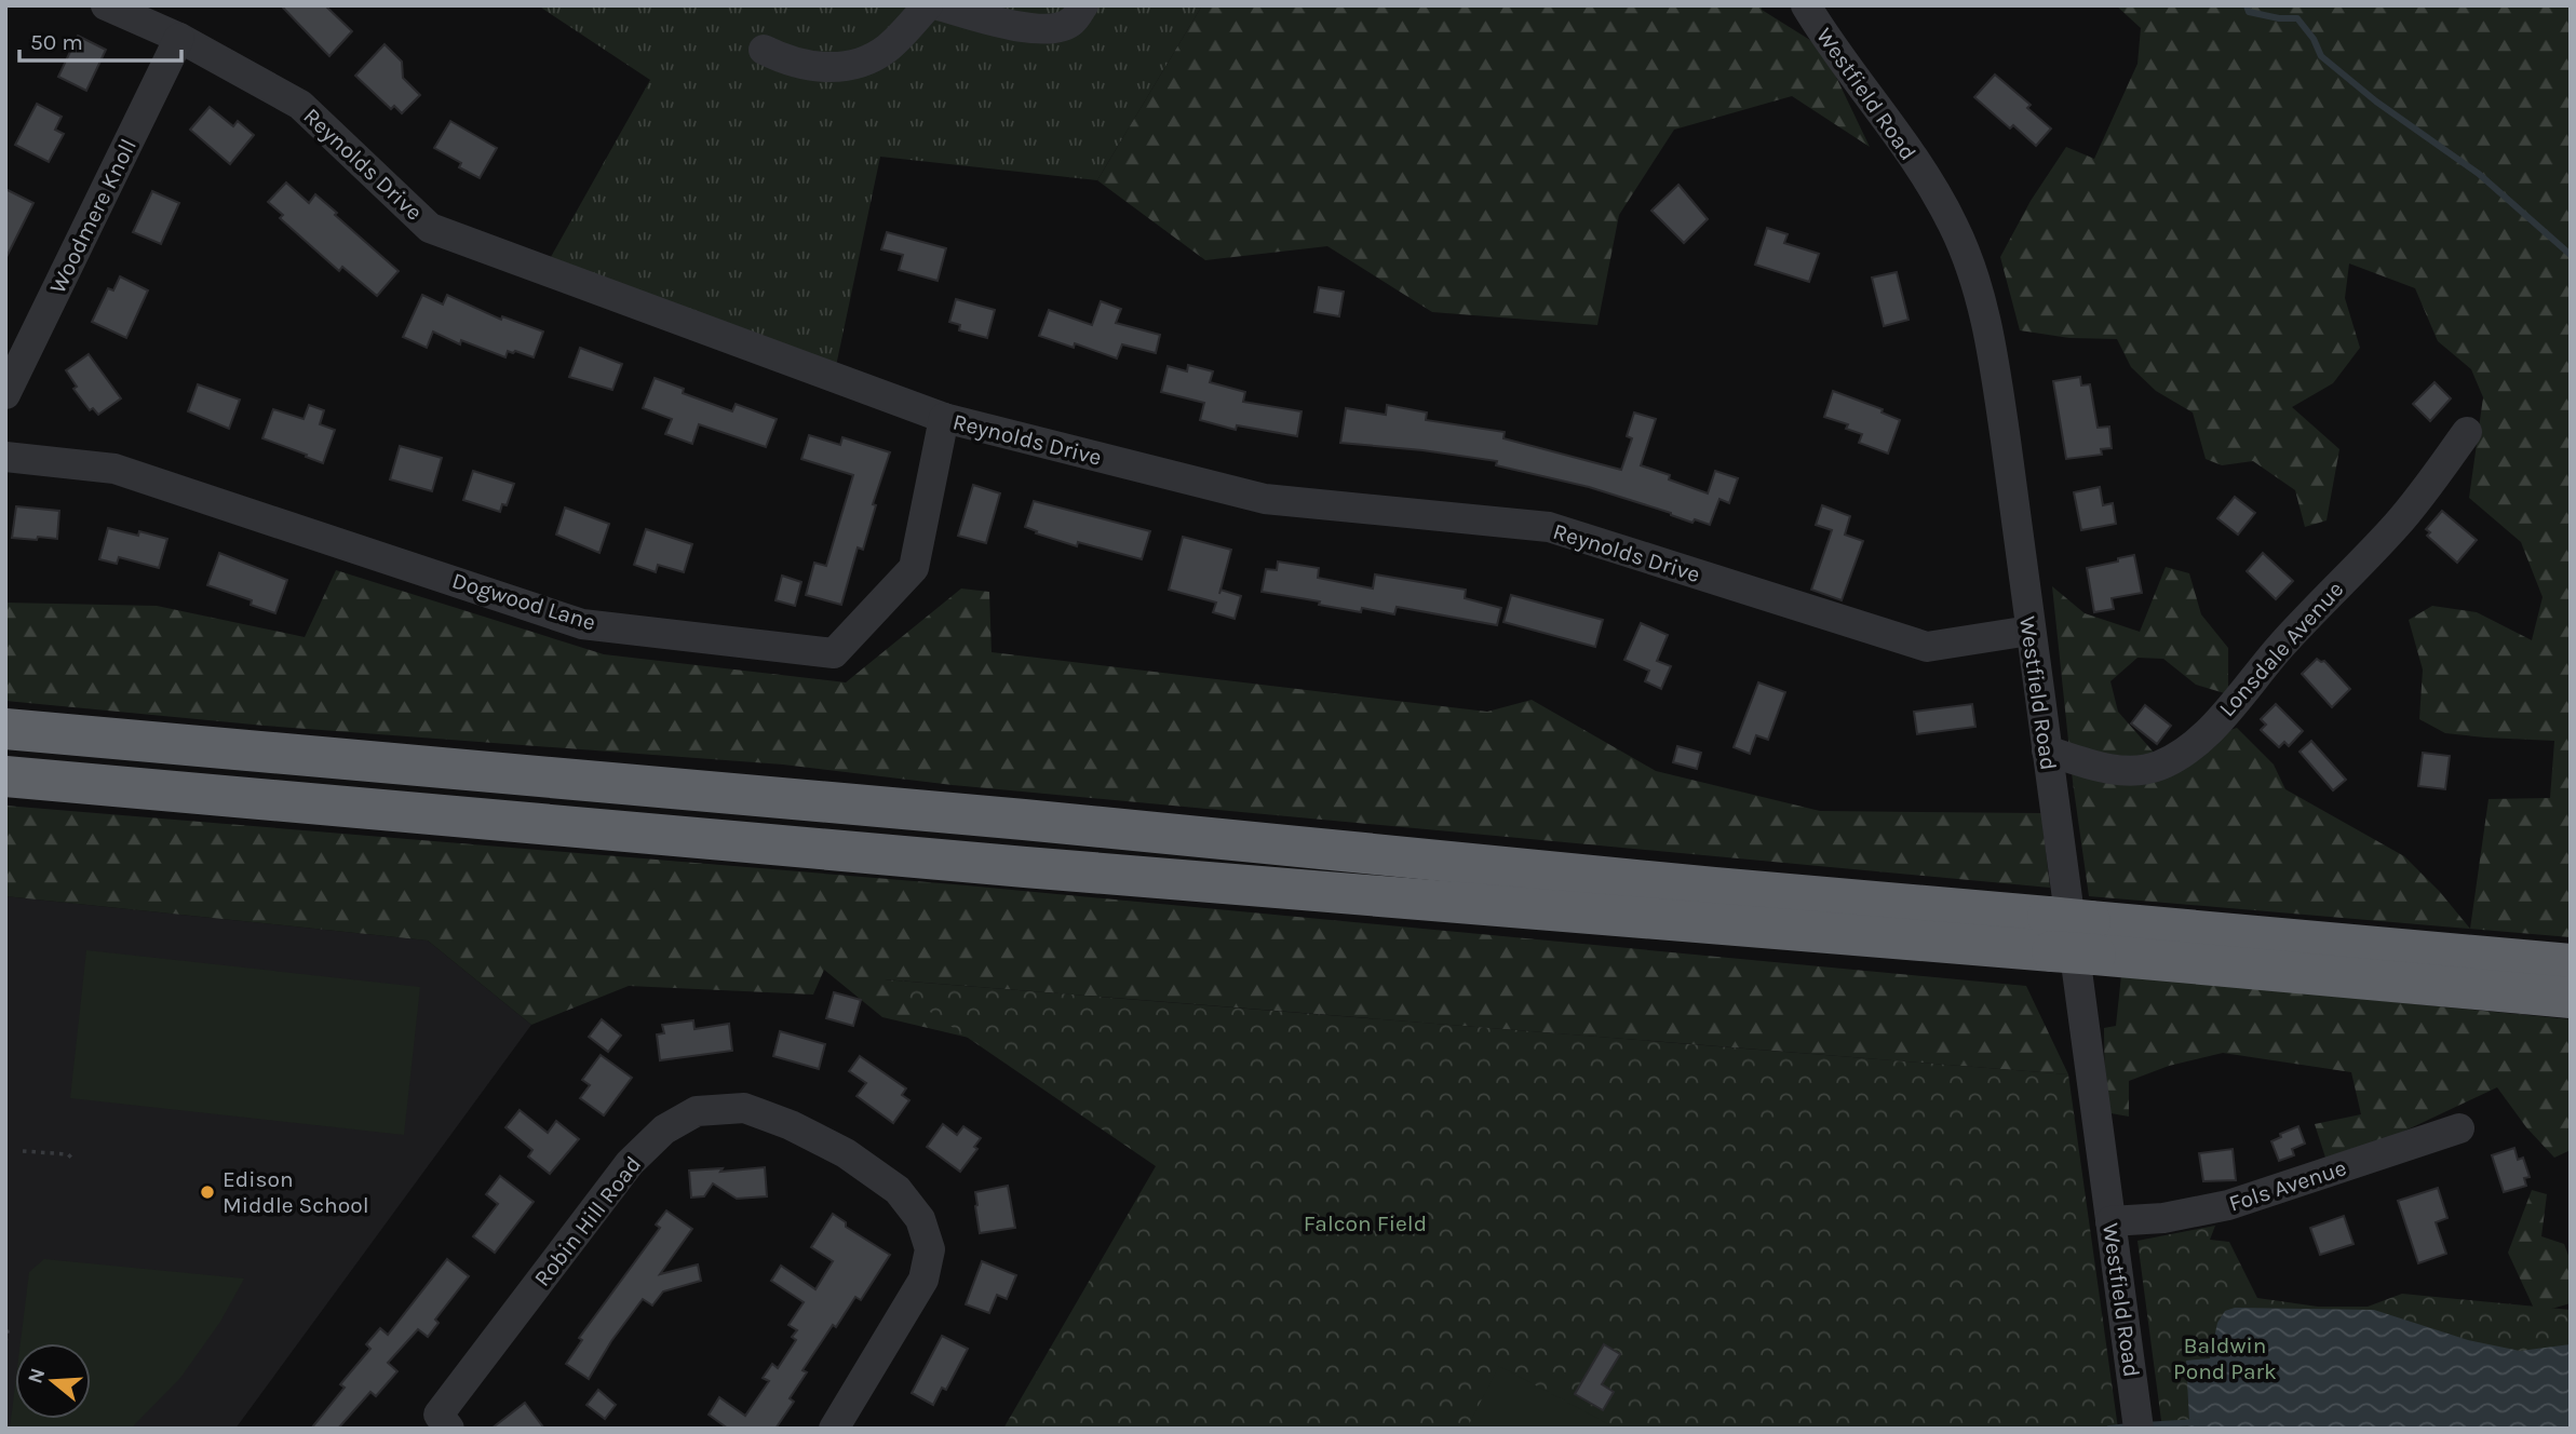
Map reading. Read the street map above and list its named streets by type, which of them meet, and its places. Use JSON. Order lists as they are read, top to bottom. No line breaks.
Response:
{"streets":{"street":["Westfield Road","Reynolds Drive","Woodmere Knoll","Dogwood Lane","Lonsdale Avenue","Fols Avenue","Robin Hill Road"]},"crossings":[["Westfield Road","Reynolds Drive"],["Westfield Road","Lonsdale Avenue"],["Westfield Road","Fols Avenue"],["Reynolds Drive","Woodmere Knoll"],["Reynolds Drive","Dogwood Lane"]],"parks":["Falcon Field","Baldwin Pond Park"],"places":["Edison Middle School"],"scale_bar":"50 m","north":"left"}
